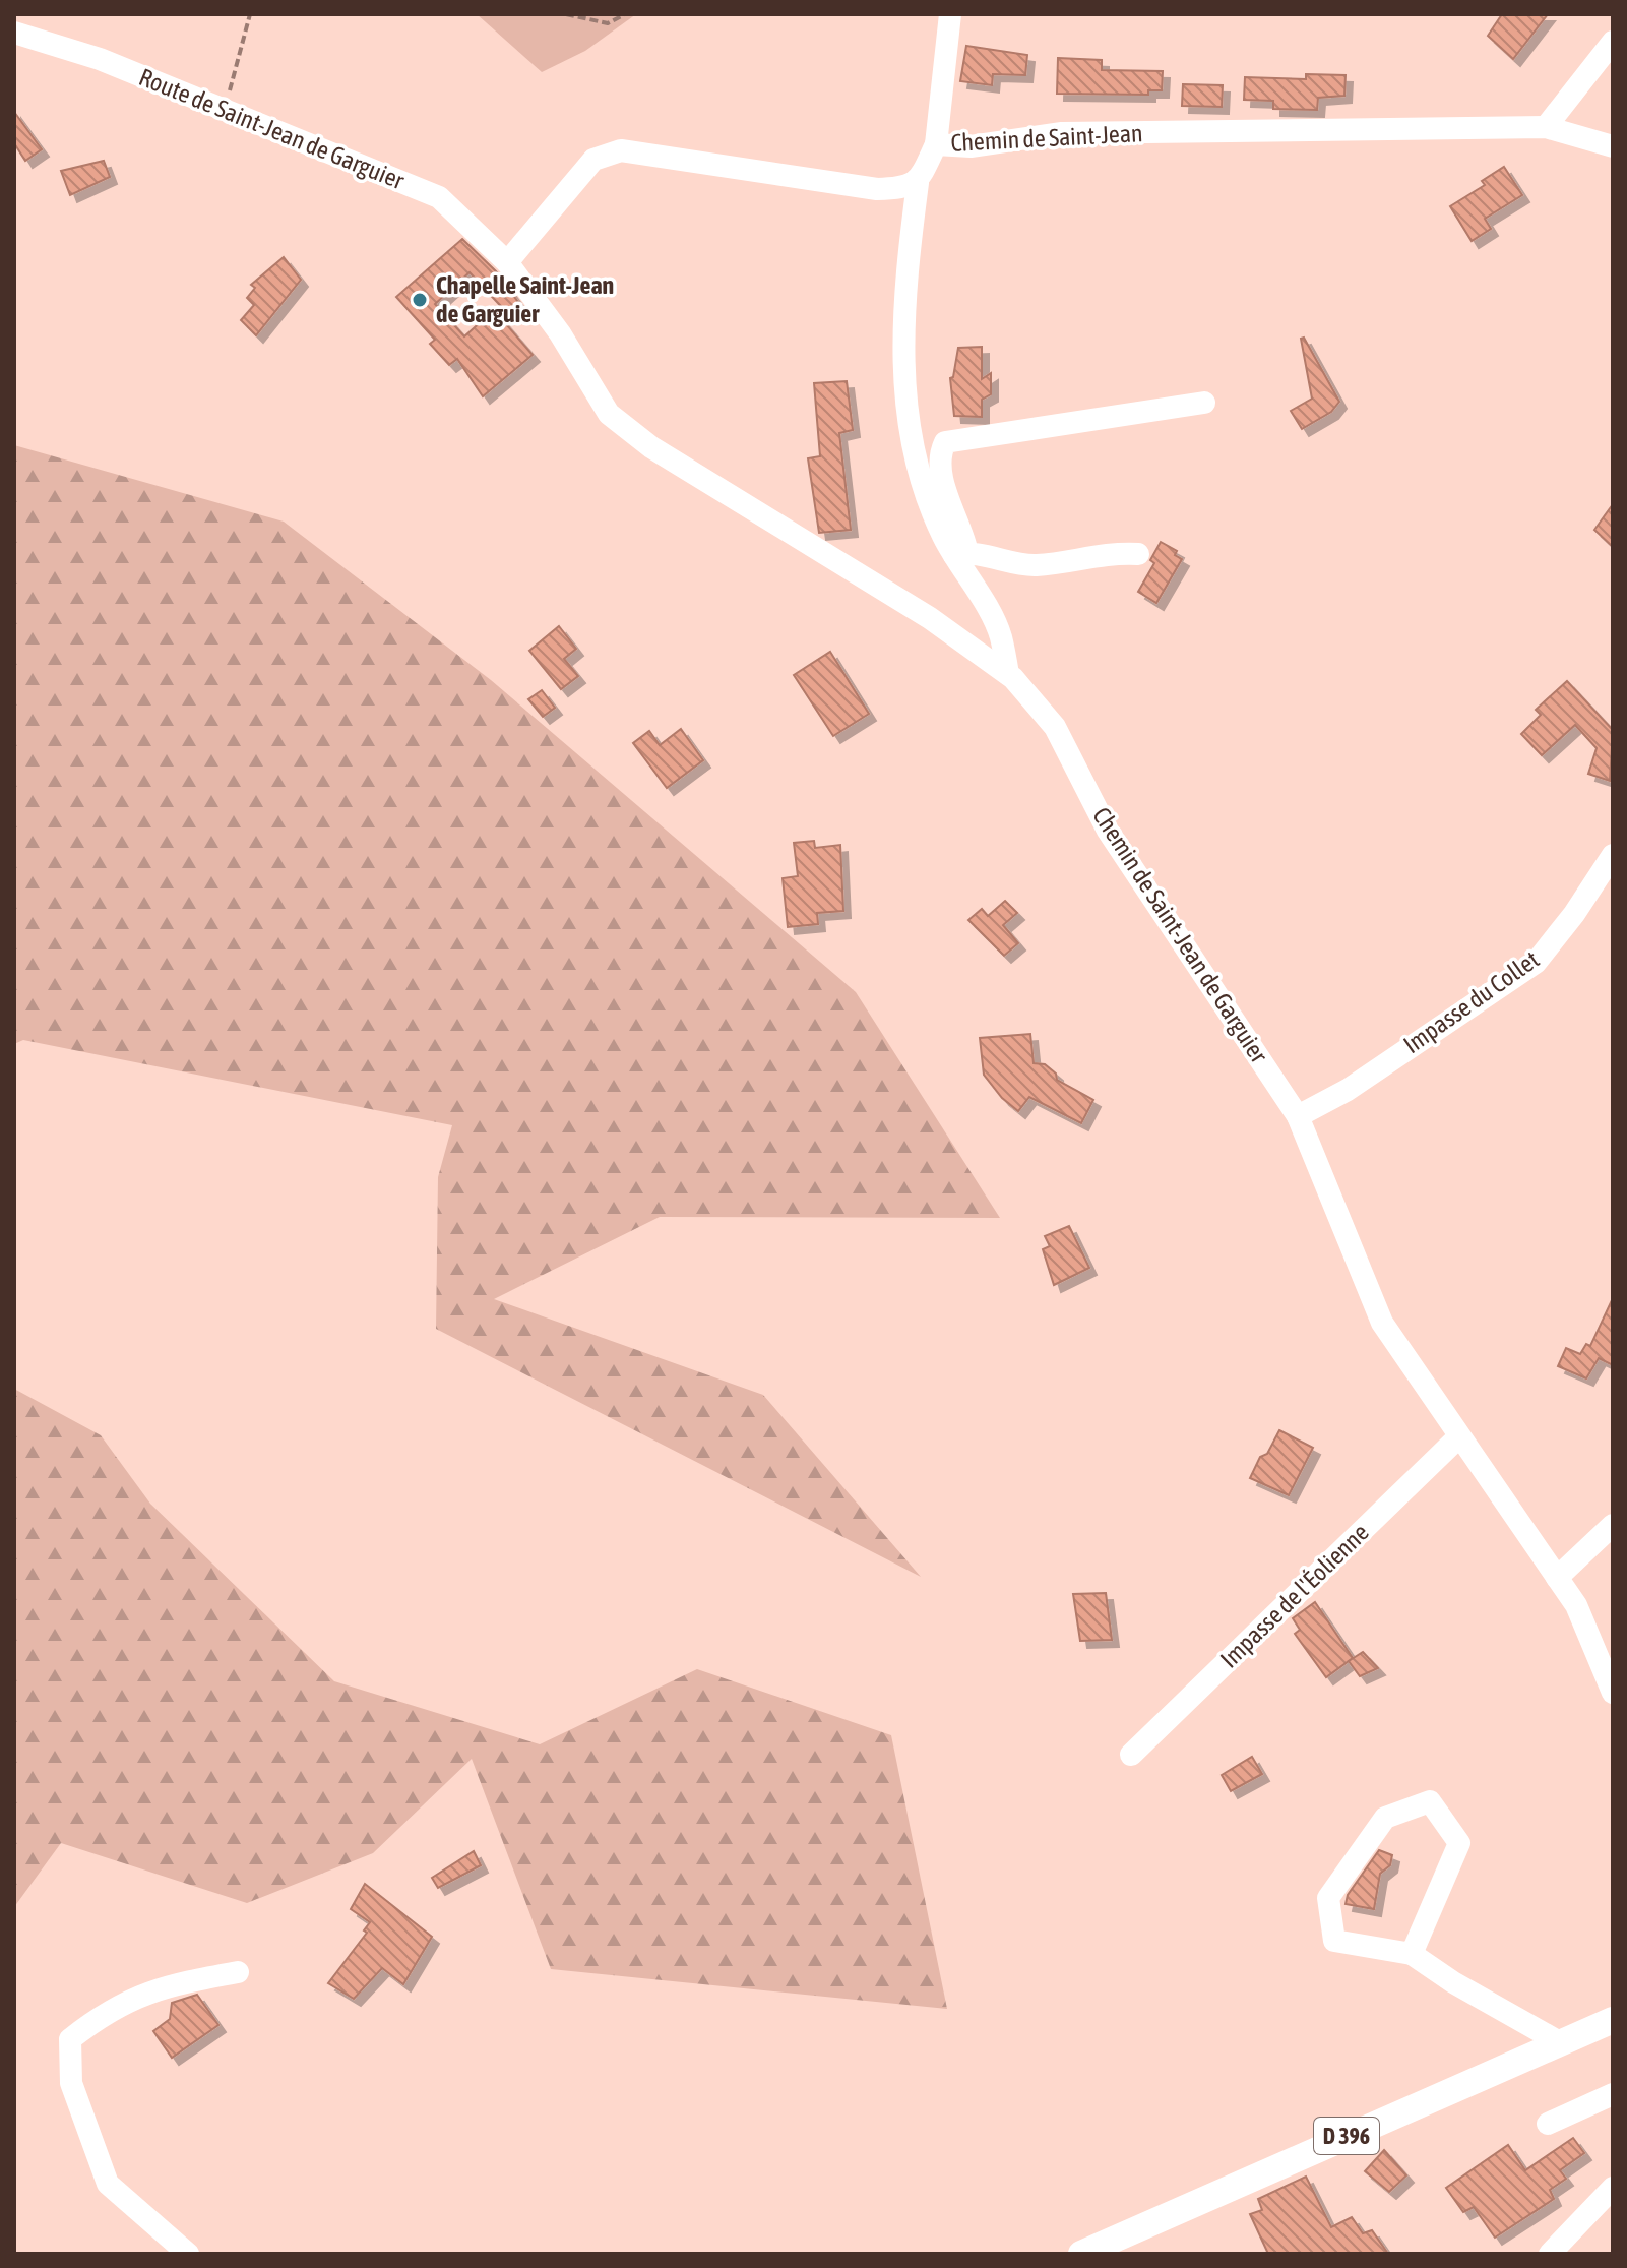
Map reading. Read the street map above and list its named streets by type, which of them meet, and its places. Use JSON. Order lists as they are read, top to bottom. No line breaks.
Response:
{"streets":{"main road":["D 396"],"street":["Route de Saint-Jean de Garguier","Chemin de Saint-Jean","Chemin de Saint-Jean de Garguier","Impasse du Collet","Impasse de l'Éolienne"]},"crossings":[["Route de Saint-Jean de Garguier","Chemin de Saint-Jean de Garguier"],["Chemin de Saint-Jean","Chemin de Saint-Jean de Garguier"],["Chemin de Saint-Jean de Garguier","Impasse du Collet"],["Chemin de Saint-Jean de Garguier","Impasse de l'Éolienne"]],"places":["Chapelle Saint-Jean de Garguier"]}
